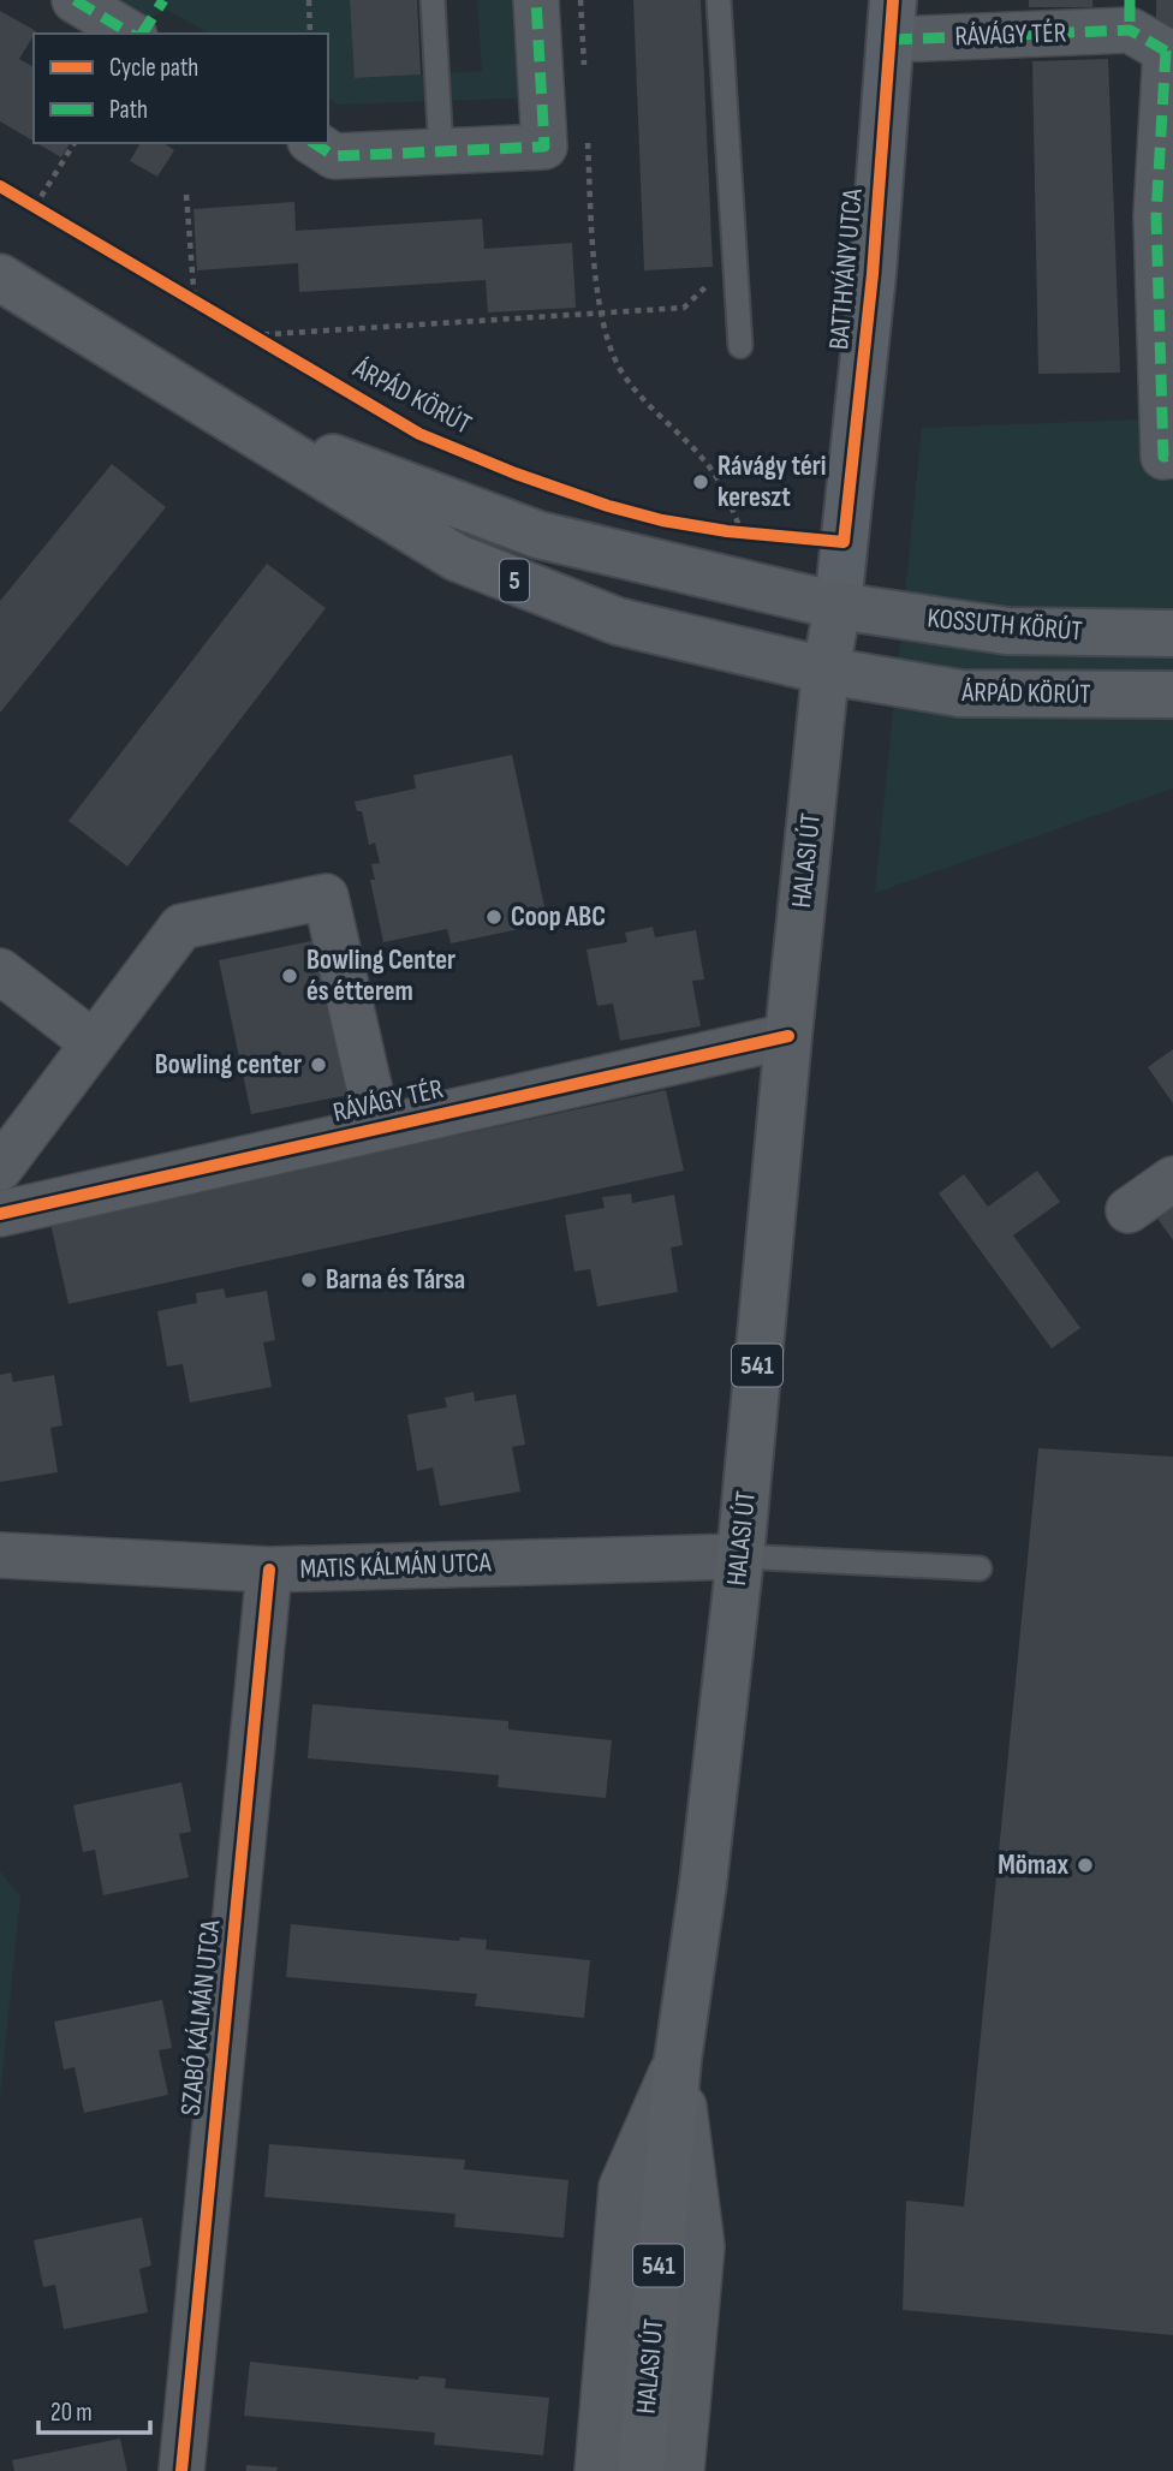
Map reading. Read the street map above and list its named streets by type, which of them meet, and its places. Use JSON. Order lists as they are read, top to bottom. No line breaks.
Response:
{"streets":{"main road":["ÁRPÁD KÖRÚT","5","KOSSUTH KÖRÚT","HALASI ÚT","541"],"street":["RÁVÁGY TÉR","BATTHYÁNY UTCA","MATIS KÁLMÁN UTCA","SZABÓ KÁLMÁN UTCA"]},"crossings":[["RÁVÁGY TÉR","BATTHYÁNY UTCA"],["RÁVÁGY TÉR","HALASI ÚT"],["BATTHYÁNY UTCA","ÁRPÁD KÖRÚT"],["BATTHYÁNY UTCA","KOSSUTH KÖRÚT"],["BATTHYÁNY UTCA","HALASI ÚT"],["ÁRPÁD KÖRÚT","KOSSUTH KÖRÚT"],["ÁRPÁD KÖRÚT","HALASI ÚT"],["KOSSUTH KÖRÚT","HALASI ÚT"],["HALASI ÚT","MATIS KÁLMÁN UTCA"],["MATIS KÁLMÁN UTCA","SZABÓ KÁLMÁN UTCA"]],"places":["Rávágy téri kereszt","Coop ABC","Bowling Center és étterem","Bowling center","Barna és Társa","Mömax"],"legend":["Cycle path","Path"],"scale_bar":"20 m"}
